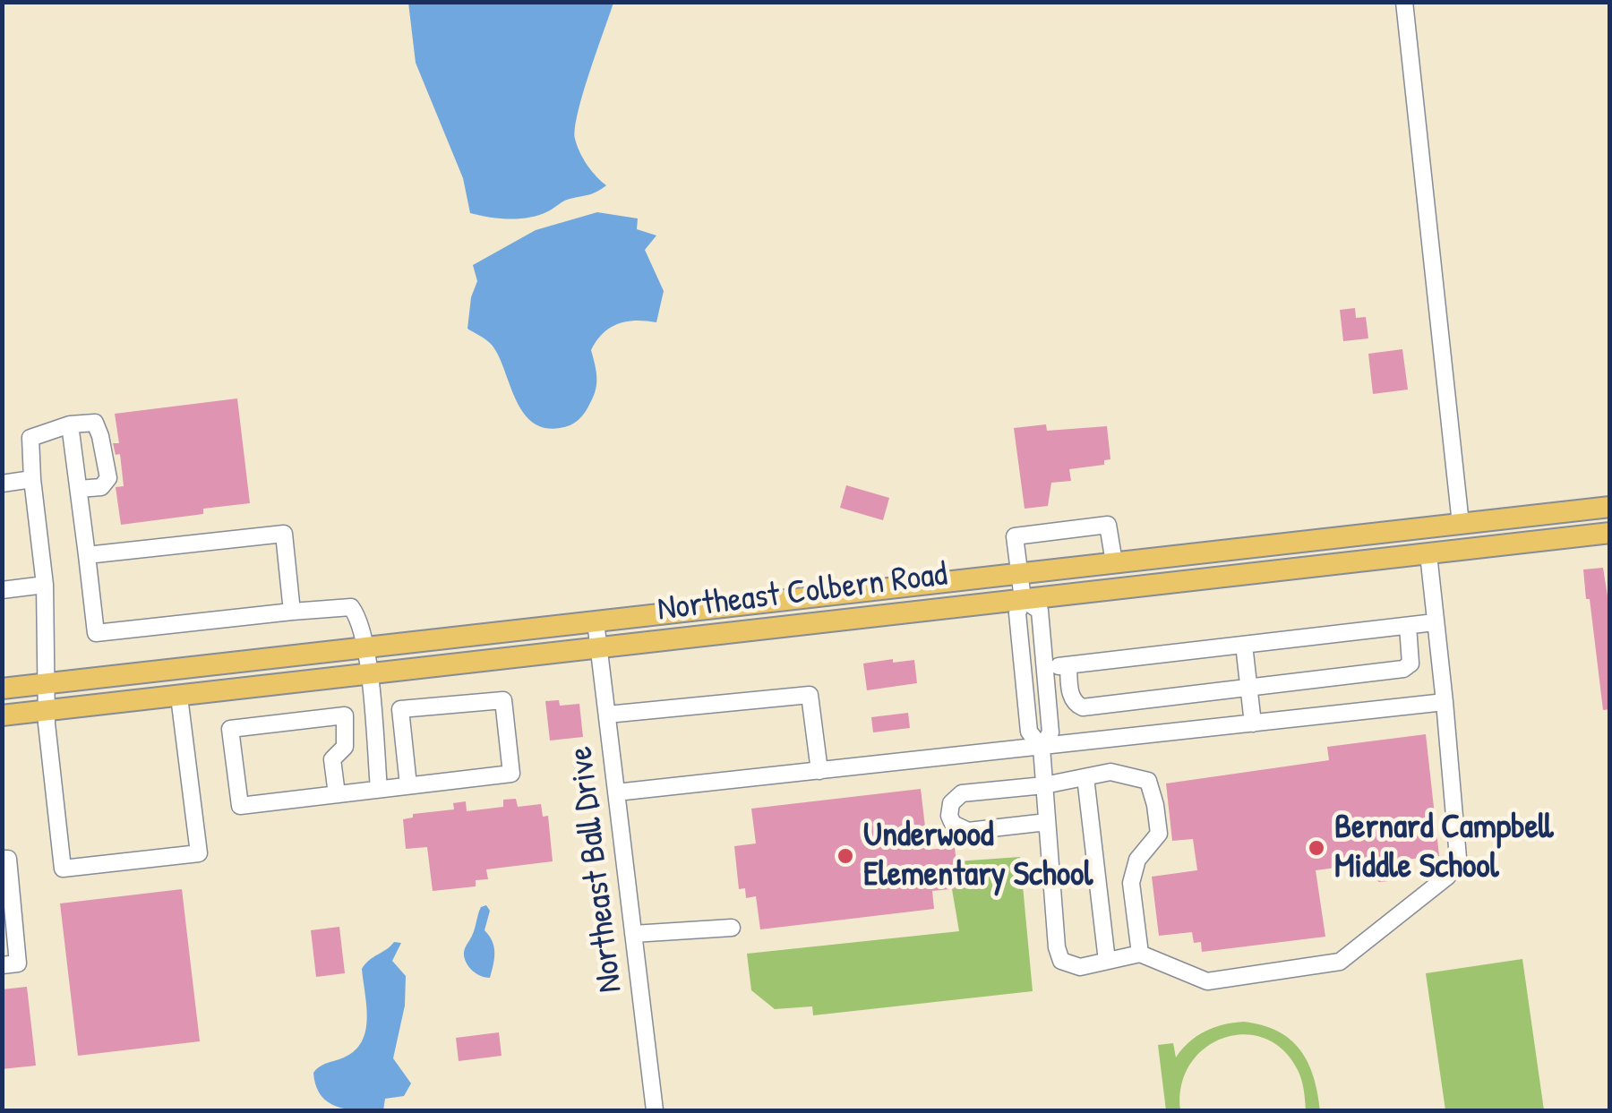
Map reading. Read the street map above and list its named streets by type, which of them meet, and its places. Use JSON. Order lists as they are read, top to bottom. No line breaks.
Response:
{"streets":{"main road":["Northeast Colbern Road"],"street":["Northeast Ball Drive"]},"crossings":[["Northeast Colbern Road","Northeast Ball Drive"]],"places":["Bernard Campbell Middle School","Underwood Elementary School"]}
